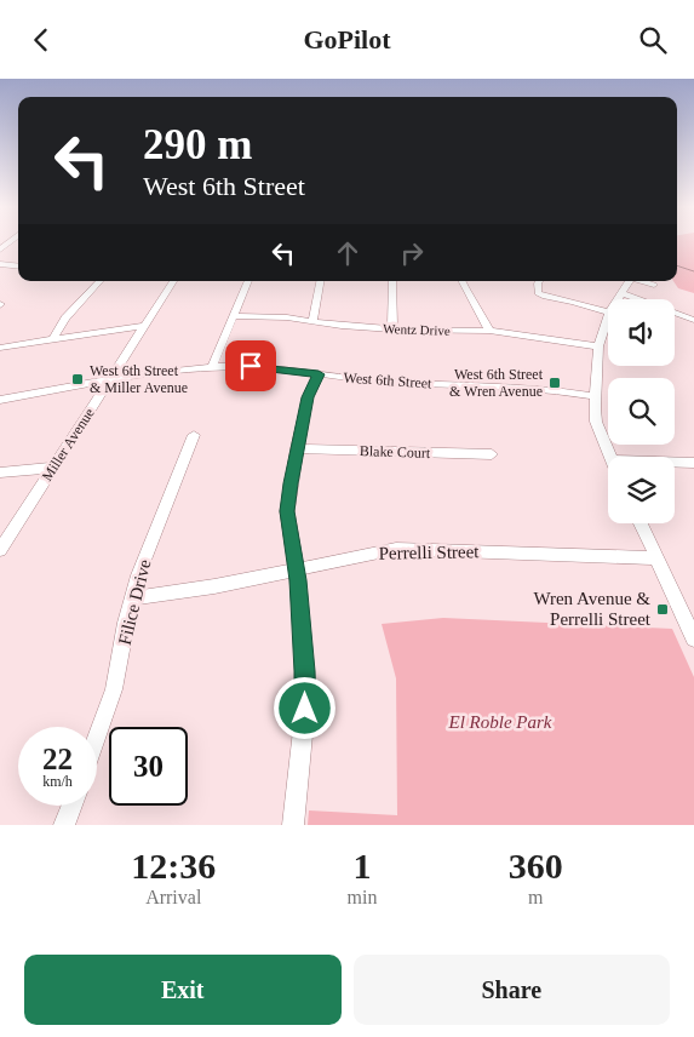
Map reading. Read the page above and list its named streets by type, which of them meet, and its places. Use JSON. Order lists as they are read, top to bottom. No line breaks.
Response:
{"streets":{"street":["Wentz Drive","West 6th Street","Miller Avenue","Blake Court","Perrelli Street","Filice Drive"]},"crossings":[["West 6th Street","Miller Avenue"],["Perrelli Street","Filice Drive"]],"parks":["El Roble Park"],"places":{"transit":["West 6th Street & Miller Avenue","West 6th Street & Wren Avenue","Wren Avenue & Perrelli Street"]},"page":{"header":"GoPilot","turn":["290 m","West 6th Street"],"speed":"22 km/h","limit":"30","eta":["12:36","Arrival","1","min","360","m"],"buttons":["Exit","Share"]}}
